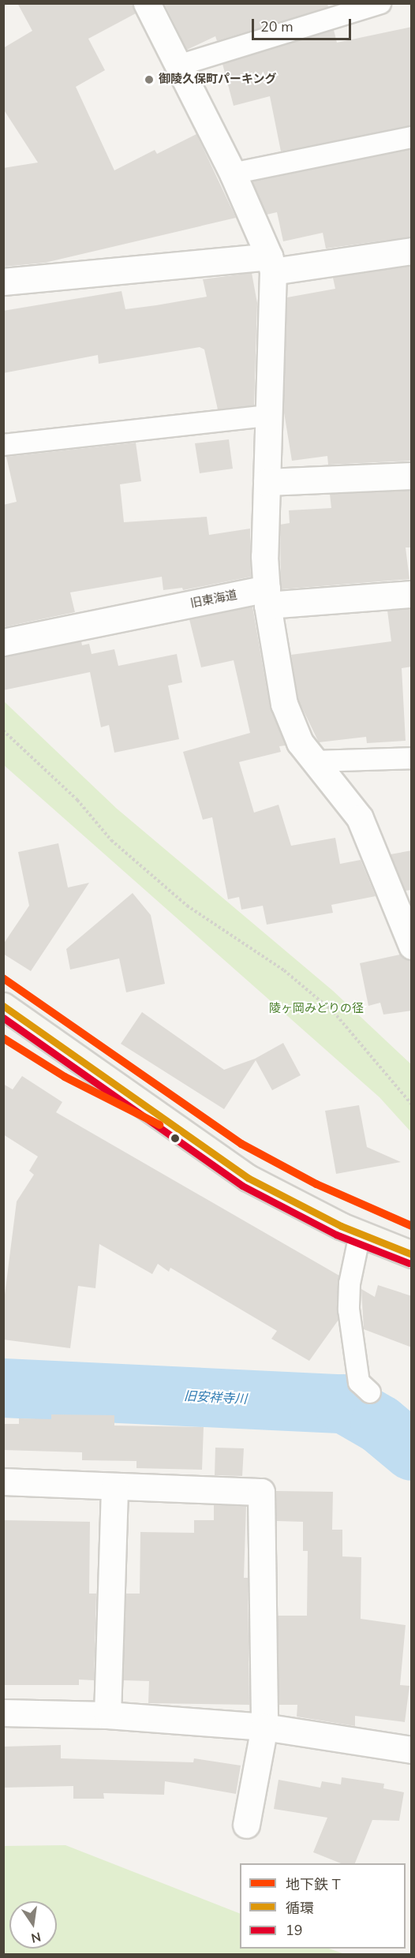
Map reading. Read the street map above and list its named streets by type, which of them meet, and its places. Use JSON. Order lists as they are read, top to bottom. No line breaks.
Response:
{"streets":{"street":["旧東海道"]},"water":["旧安祥寺川"],"parks":["陵ヶ岡みどりの径"],"places":["御陵久保町パーキング"],"lines":["metro line T","transit line 循環","transit line 19"],"legend":["地下鉄 T","循環","19"],"scale_bar":"20 m","north":"bottom"}
